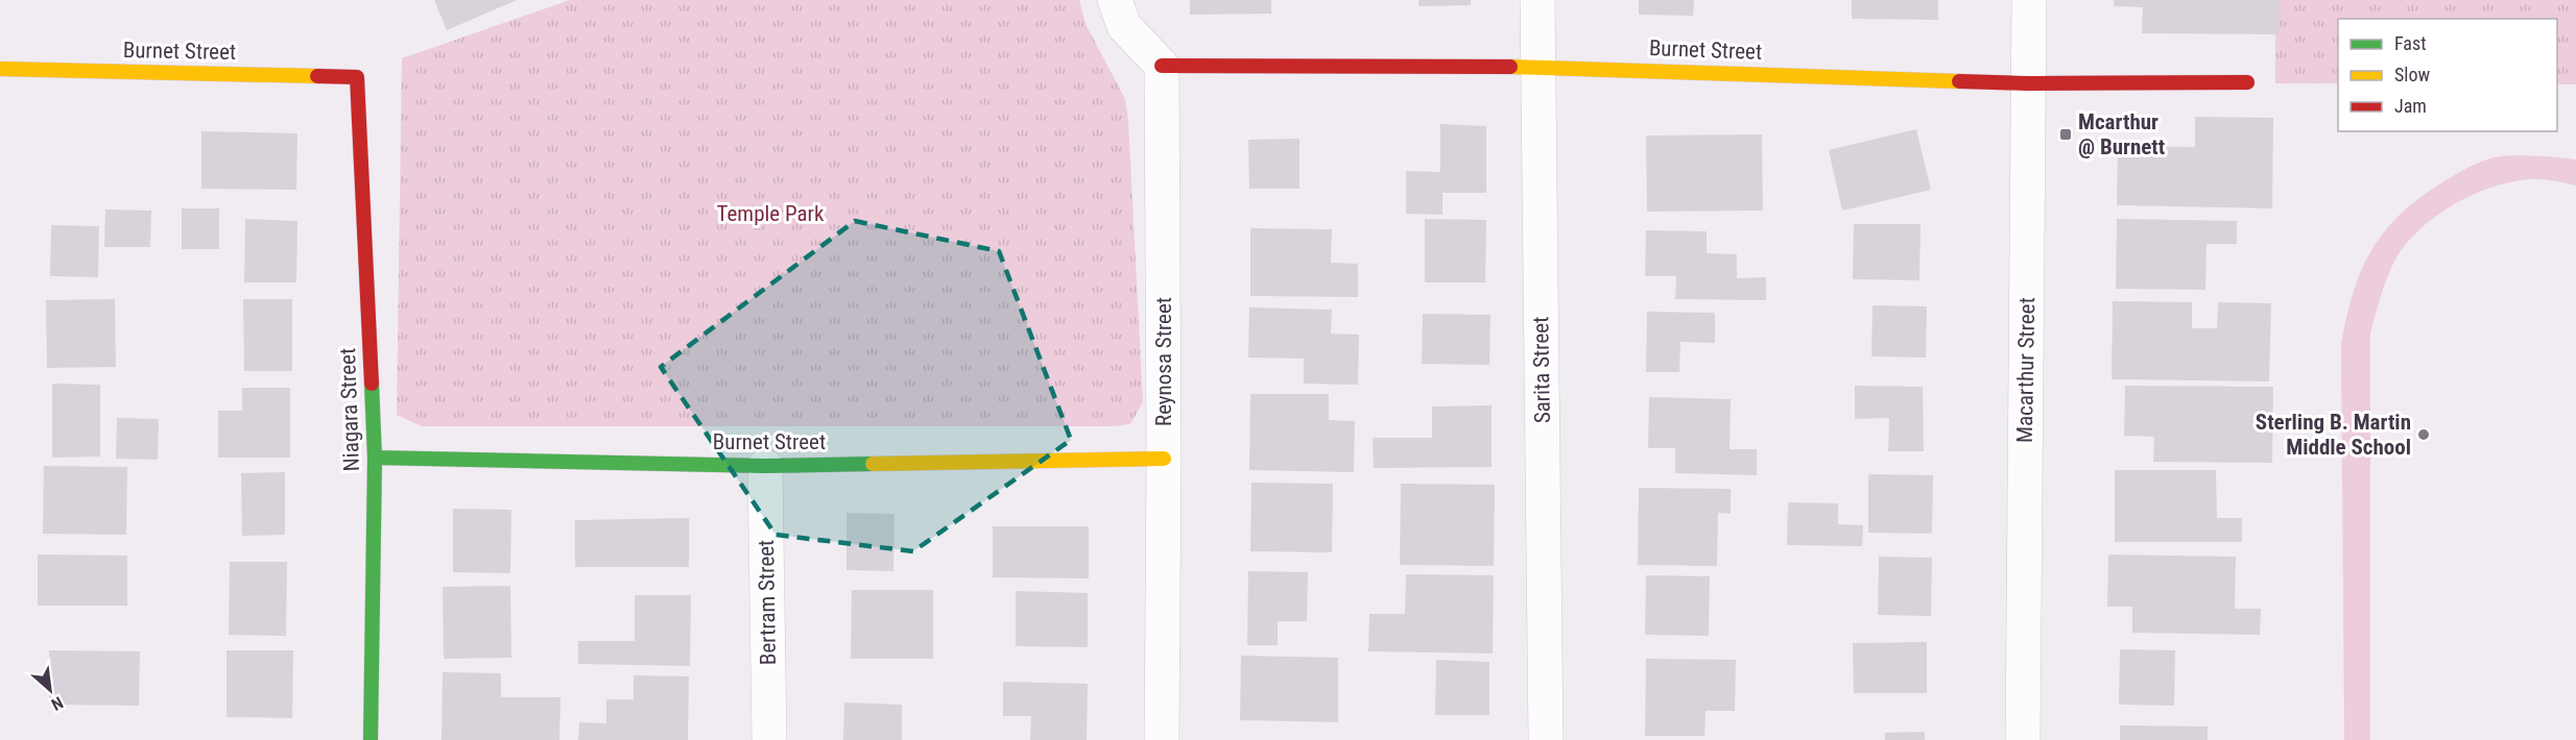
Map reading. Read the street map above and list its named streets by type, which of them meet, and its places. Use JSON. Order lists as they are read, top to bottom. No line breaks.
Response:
{"streets":{"street":["Burnet Street","Reynosa Street","Sarita Street","Macarthur Street","Niagara Street","Bertram Street"]},"crossings":[["Burnet Street","Reynosa Street"],["Burnet Street","Sarita Street"],["Burnet Street","Macarthur Street"],["Burnet Street","Niagara Street"],["Burnet Street","Bertram Street"]],"parks":["Temple Park"],"places":{"transit":["Mcarthur @ Burnett"],"other":["Sterling B. Martin Middle School"]},"legend":["Fast","Slow","Jam"],"north":"bottom right"}
